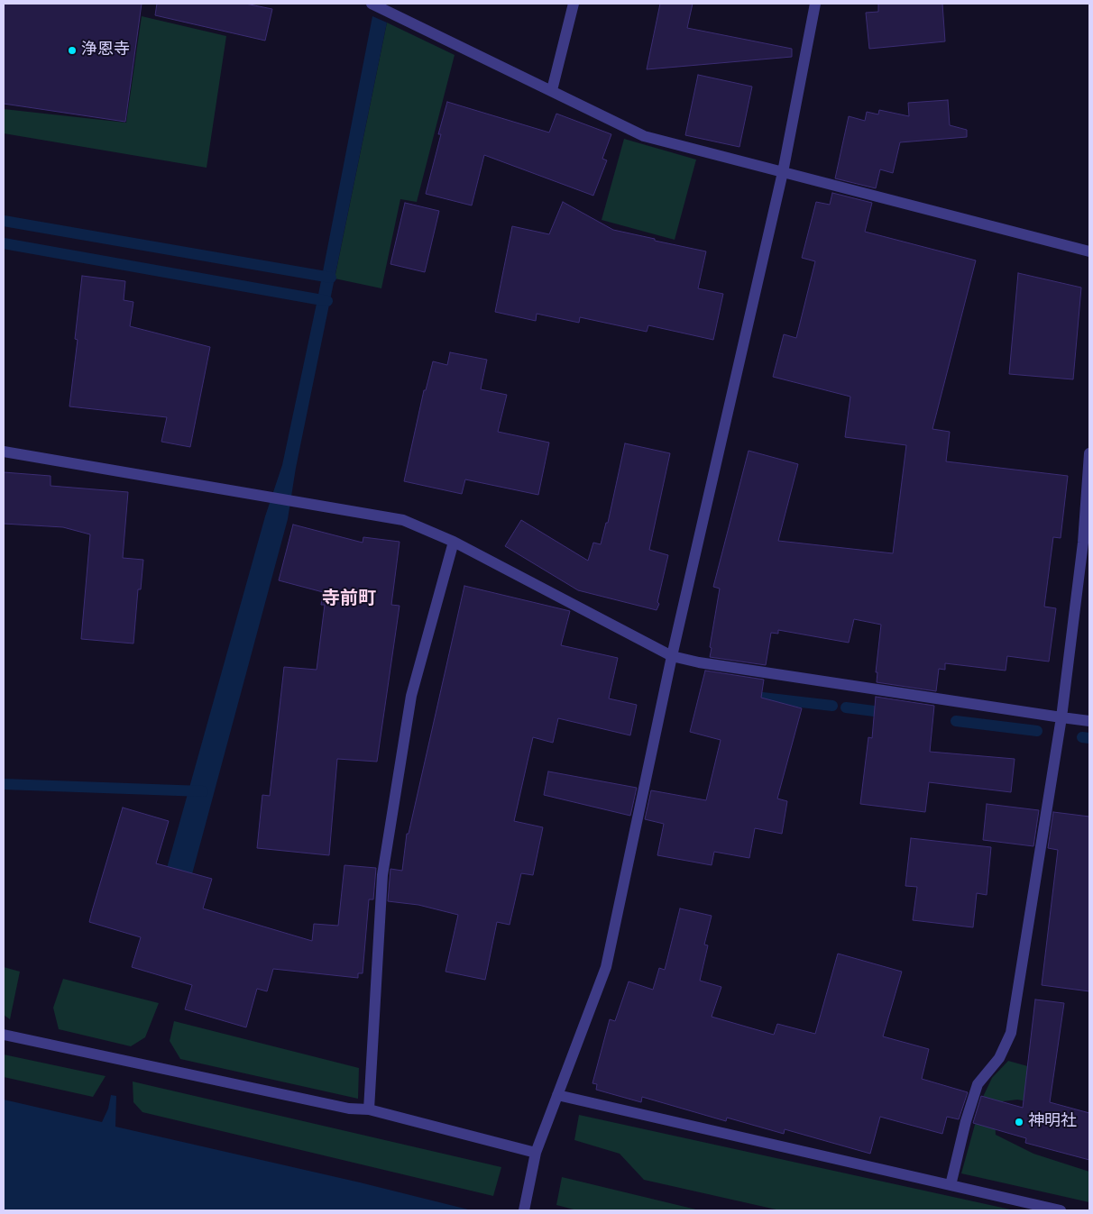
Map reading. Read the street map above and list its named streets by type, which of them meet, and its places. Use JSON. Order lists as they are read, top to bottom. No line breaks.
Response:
{"districts":["寺前町"],"places":["浄恩寺","神明社"]}
